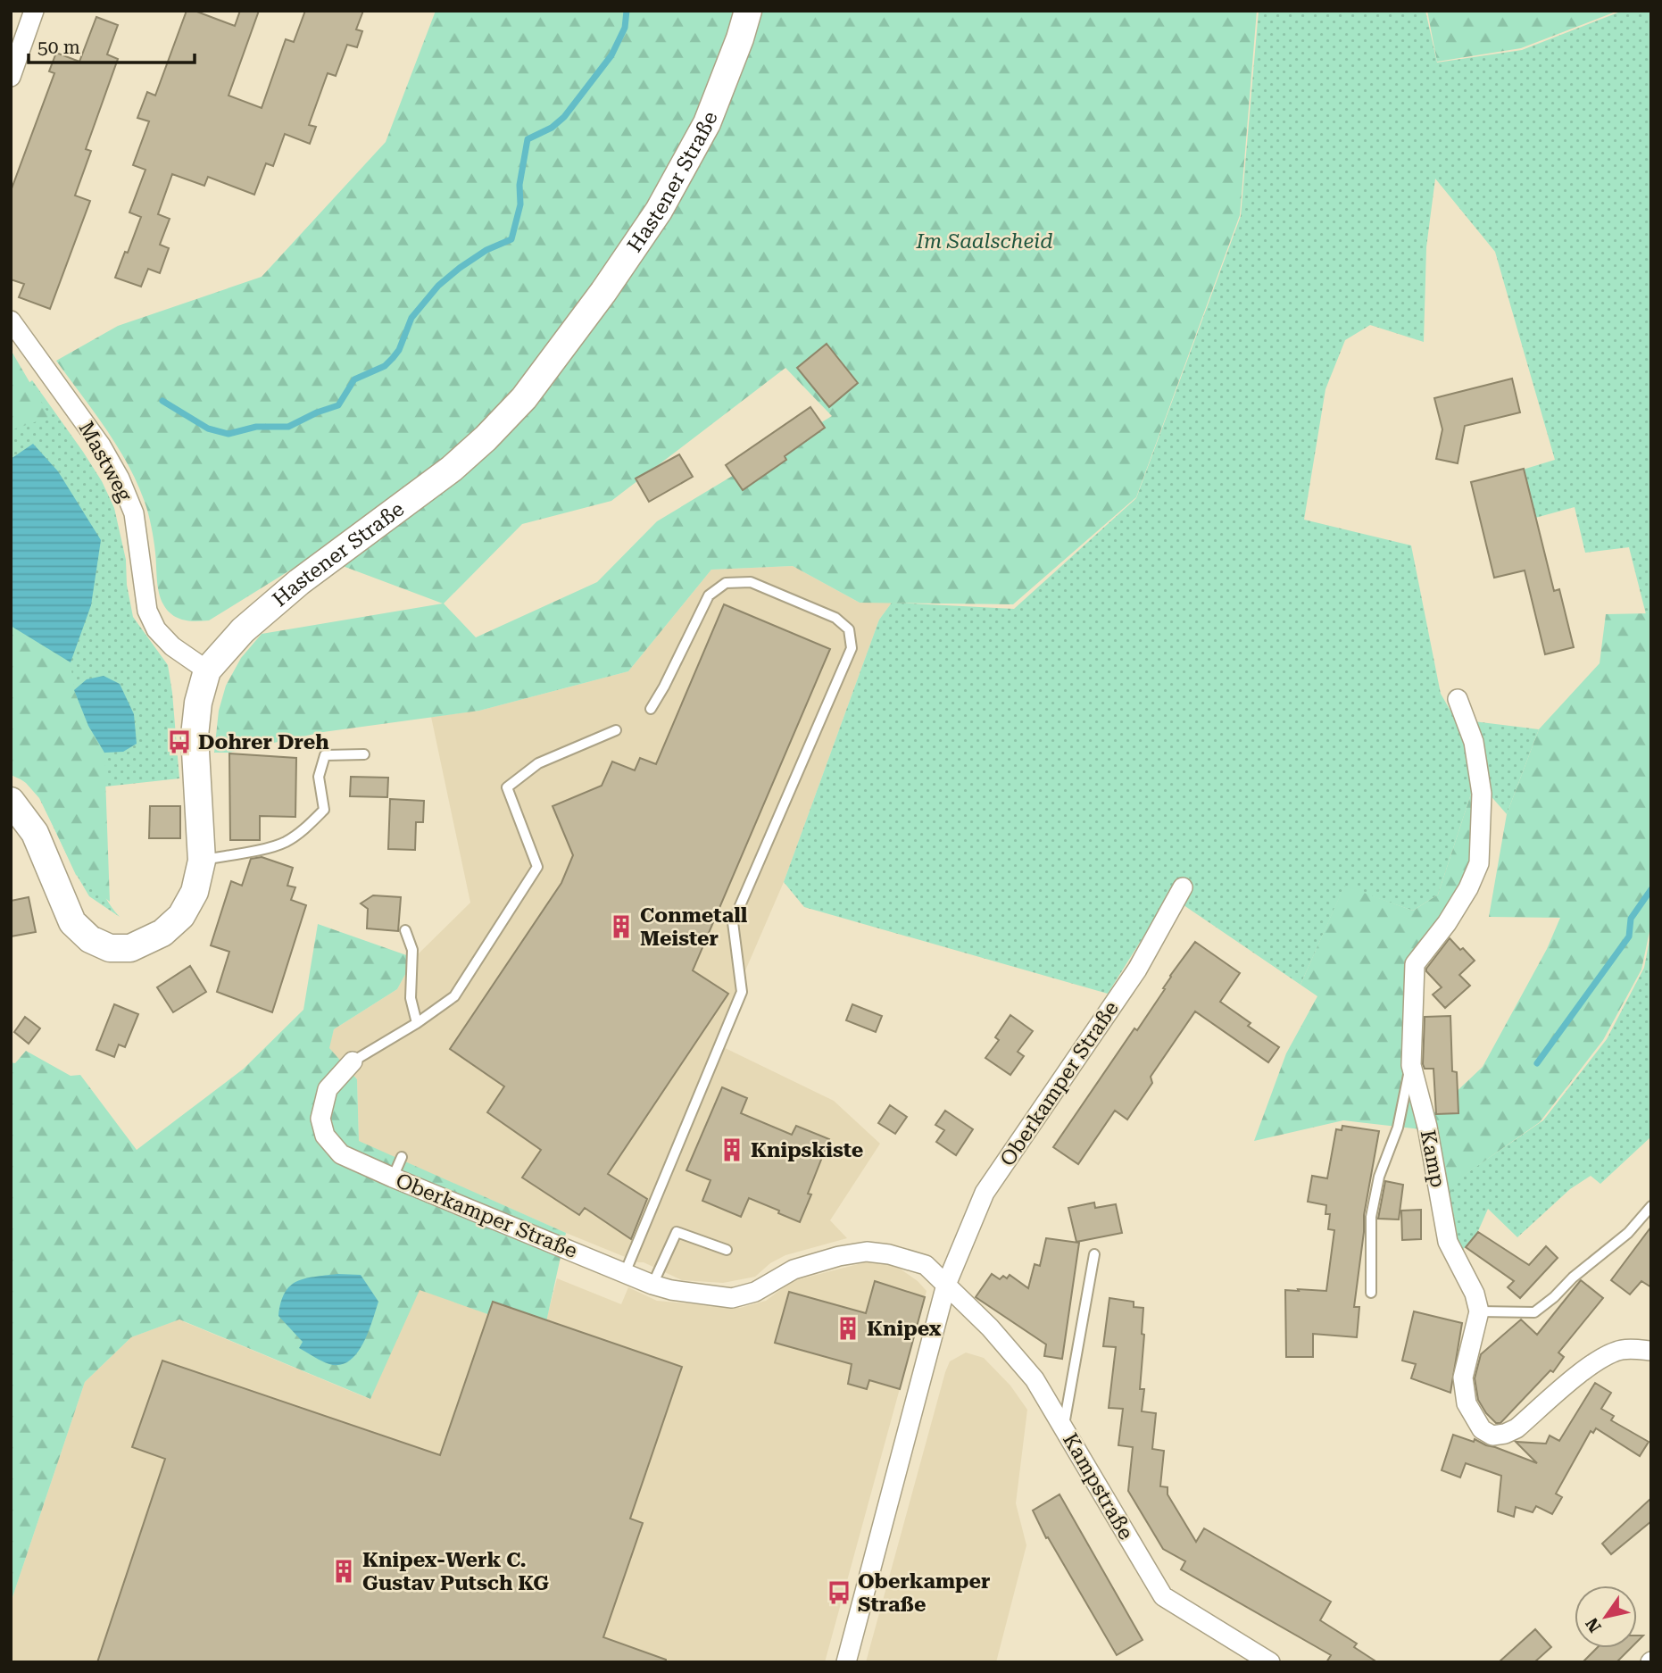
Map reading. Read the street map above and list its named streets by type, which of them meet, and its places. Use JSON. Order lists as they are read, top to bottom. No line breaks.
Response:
{"streets":{"main road":["Hastener Straße"],"street":["Mastweg","Oberkamper Straße","Kamp","Kampstraße"]},"crossings":[["Hastener Straße","Mastweg"],["Oberkamper Straße","Kampstraße"]],"parks":["Im Saalscheid"],"places":{"bus stop":["Dohrer Dreh","Oberkamper Straße"],"building":["Conmetall Meister","Knipskiste","Knipex","Knipex-Werk C. Gustav Putsch KG"]},"scale_bar":"50 m","north":"bottom left"}
